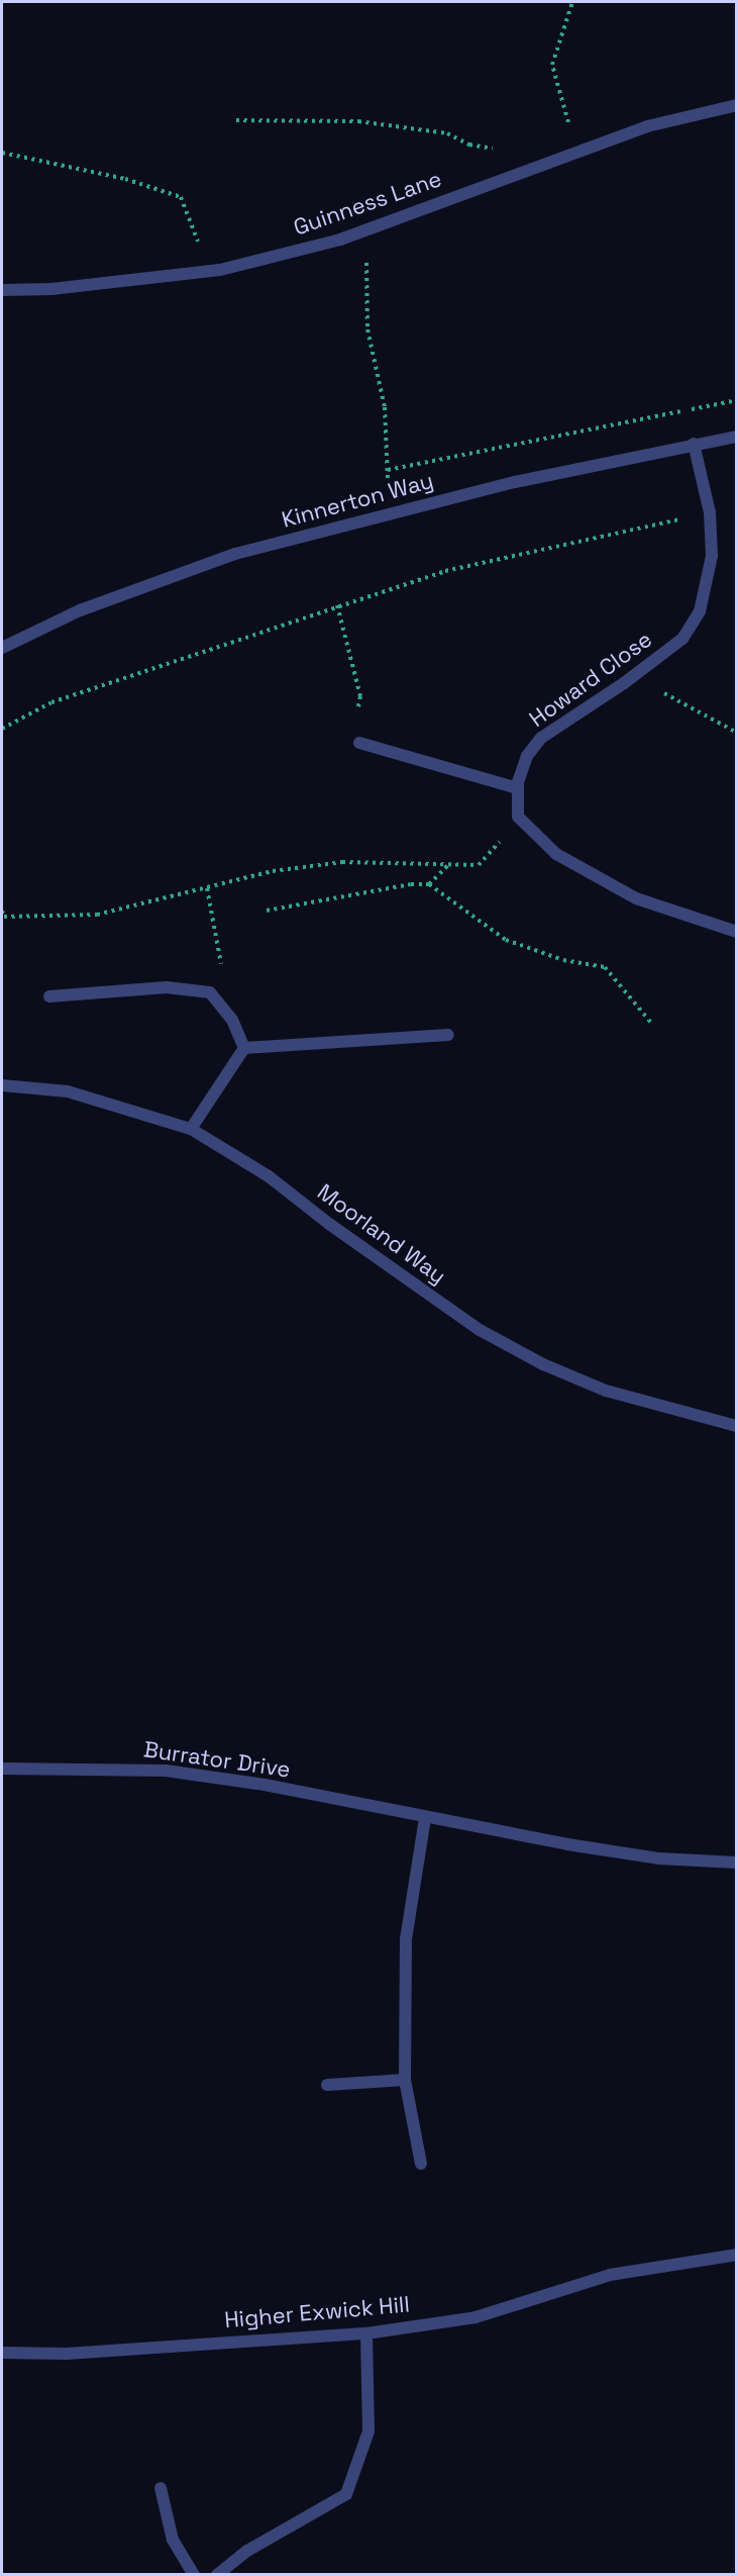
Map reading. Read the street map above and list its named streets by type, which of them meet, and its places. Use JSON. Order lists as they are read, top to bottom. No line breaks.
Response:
{"streets":{"street":["Guinness Lane","Kinnerton Way","Howard Close","Moorland Way","Burrator Drive","Higher Exwick Hill"]},"crossings":[["Kinnerton Way","Howard Close"]]}
